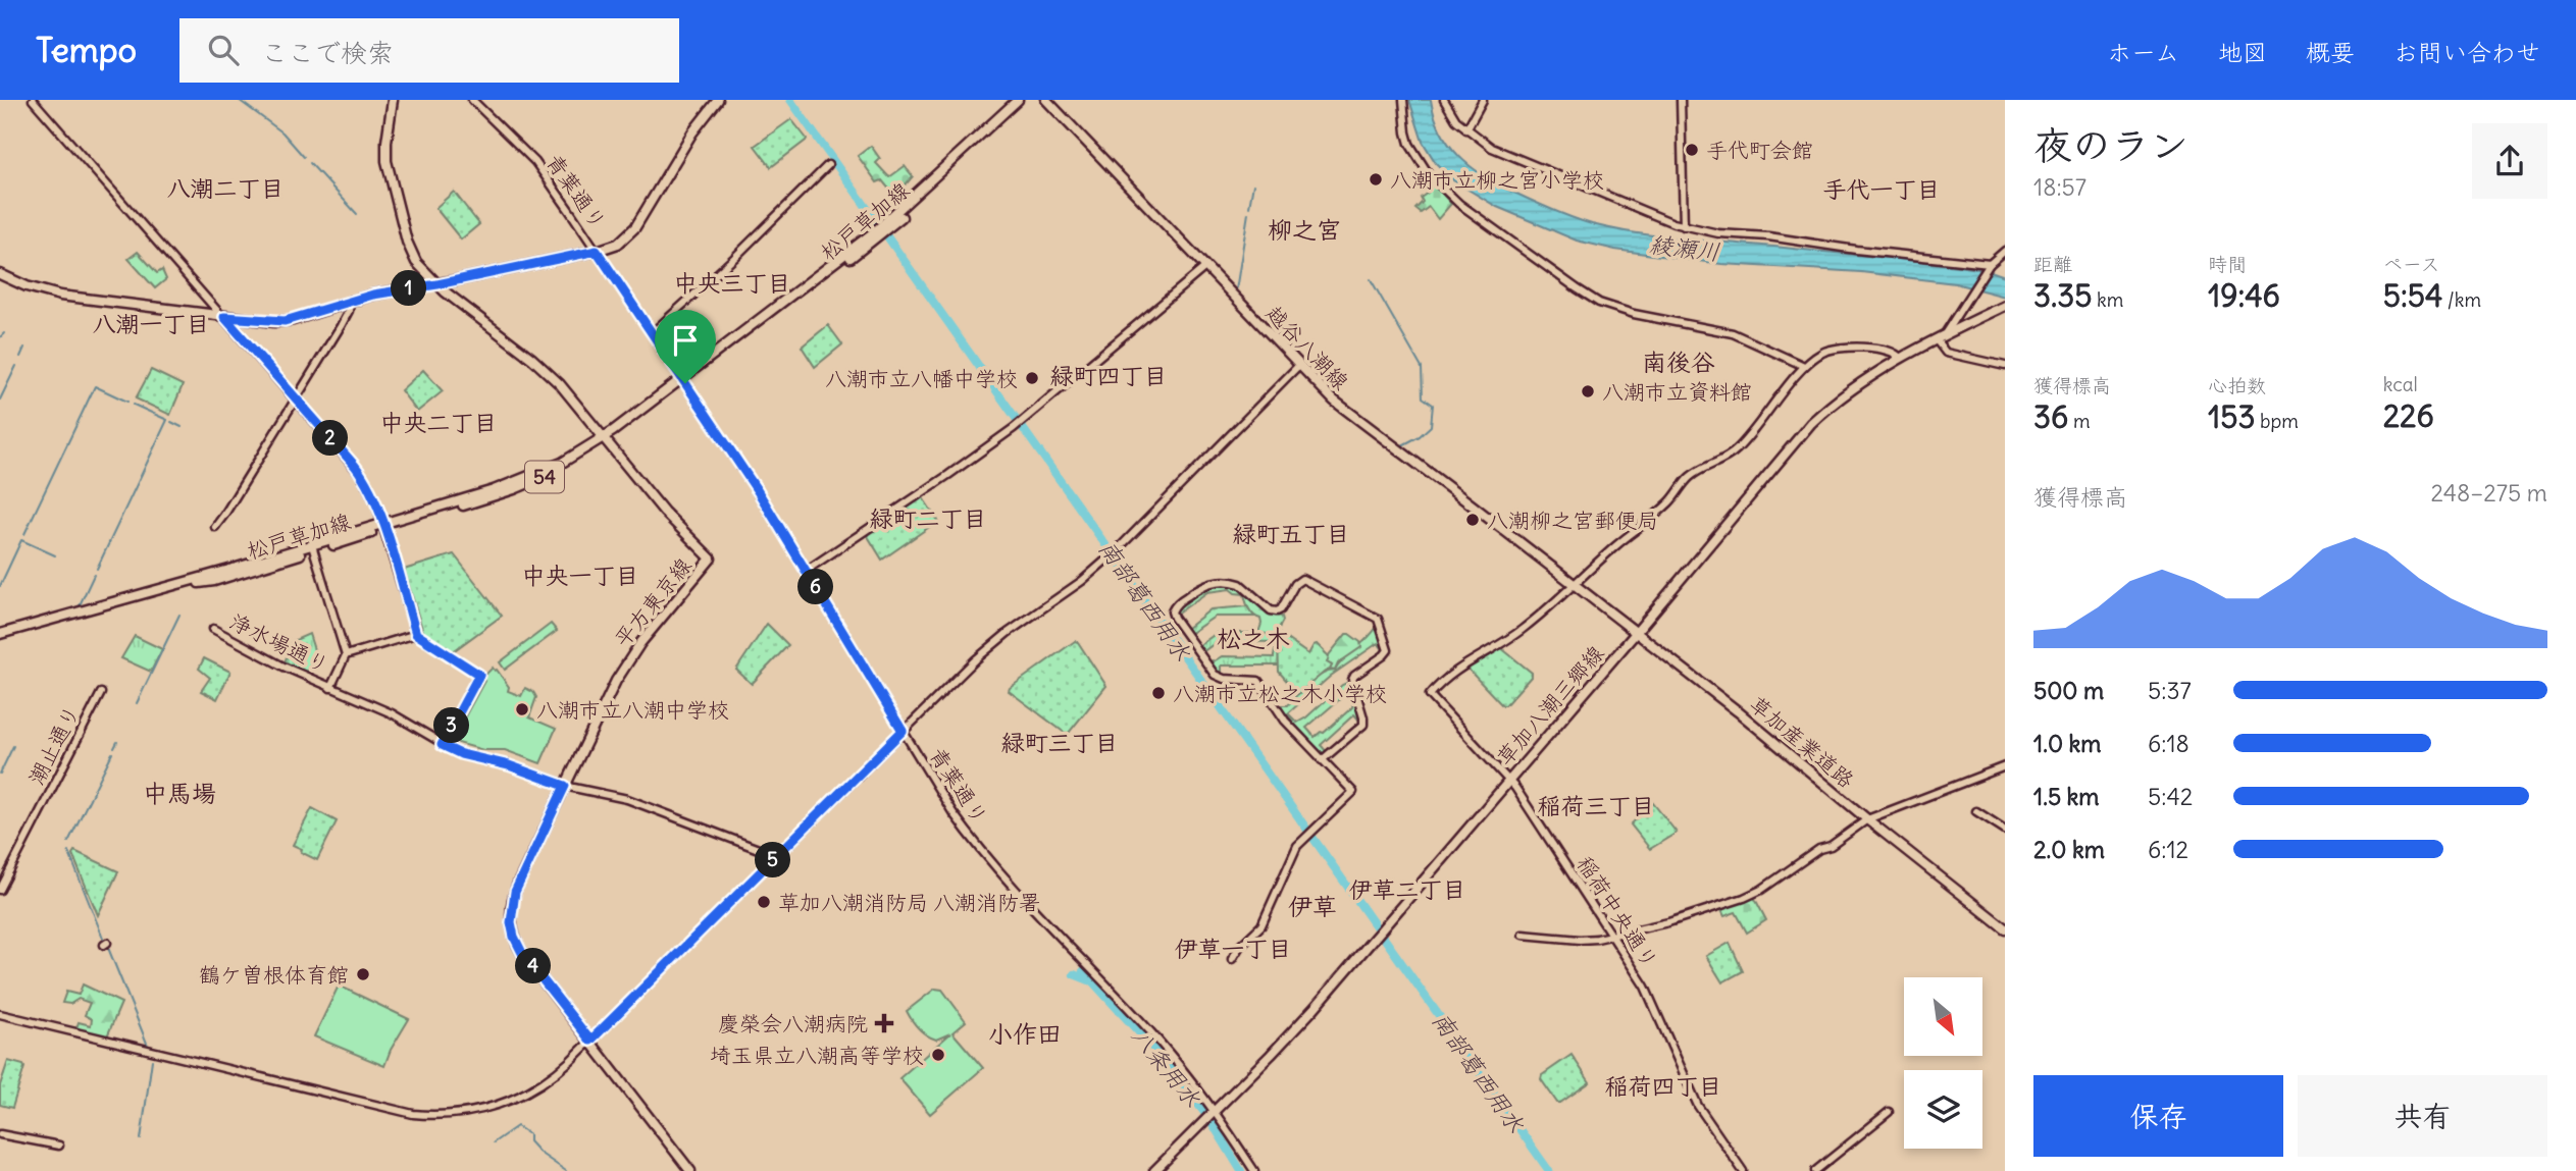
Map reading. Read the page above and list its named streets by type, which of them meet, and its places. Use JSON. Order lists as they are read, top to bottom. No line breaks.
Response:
{"streets":{"main road":["松戸草加線","越谷八潮線","54","平方東京線","草加八潮三郷線","草加産業道路"],"street":["青葉通り","浄水場通り","潮止通り","稲荷中央通り"]},"crossings":[["青葉通り","松戸草加線"],["青葉通り","草加八潮三郷線"],["松戸草加線","平方東京線"],["越谷八潮線","草加産業道路"],["越谷八潮線","稲荷中央通り"],["平方東京線","浄水場通り"],["草加八潮三郷線","草加産業道路"],["草加八潮三郷線","稲荷中央通り"],["草加産業道路","稲荷中央通り"]],"districts":["八潮二丁目","手代一丁目","柳之宮","中央三丁目","八潮一丁目","南後谷","緑町四丁目","中央二丁目","緑町二丁目","緑町五丁目","中央一丁目","松之木","緑町三丁目","中馬場","稲荷三丁目","伊草二丁目","伊草","伊草一丁目","小作田","稲荷四丁目"],"water":["綾瀬川","南部葛西用水","八条用水"],"places":{"other":["手代町会館","八潮市立柳之宮小学校","八潮市立八幡中学校","八潮市立資料館","八潮柳之宮郵便局","八潮市立松之木小学校","八潮市立八潮中学校","草加八潮消防局 八潮消防署","鶴ケ曽根体育館","埼玉県立八潮高等学校"],"health":["慶榮会八潮病院"]},"north":"bottom right","page":{"header":"Tempo","search":"ここで検索","nav":["ホーム","地図","概要","お問い合わせ"],"heading":["夜のラン","18:57"],"stats":[["距離","3.35 km"],["時間","19:46"],["ペース","5:54 /km"],["獲得標高","36 m"],["心拍数","153 bpm"],["kcal","226"]],"pins":["1","2","6","3","5","4"],"chart":["獲得標高","248–275 m"],"list":[{"name":"500 m","note":"5:37"},{"name":"1.0 km","note":"6:18"},{"name":"1.5 km","note":"5:42"},{"name":"2.0 km","note":"6:12"}],"buttons":["保存","共有"]}}
